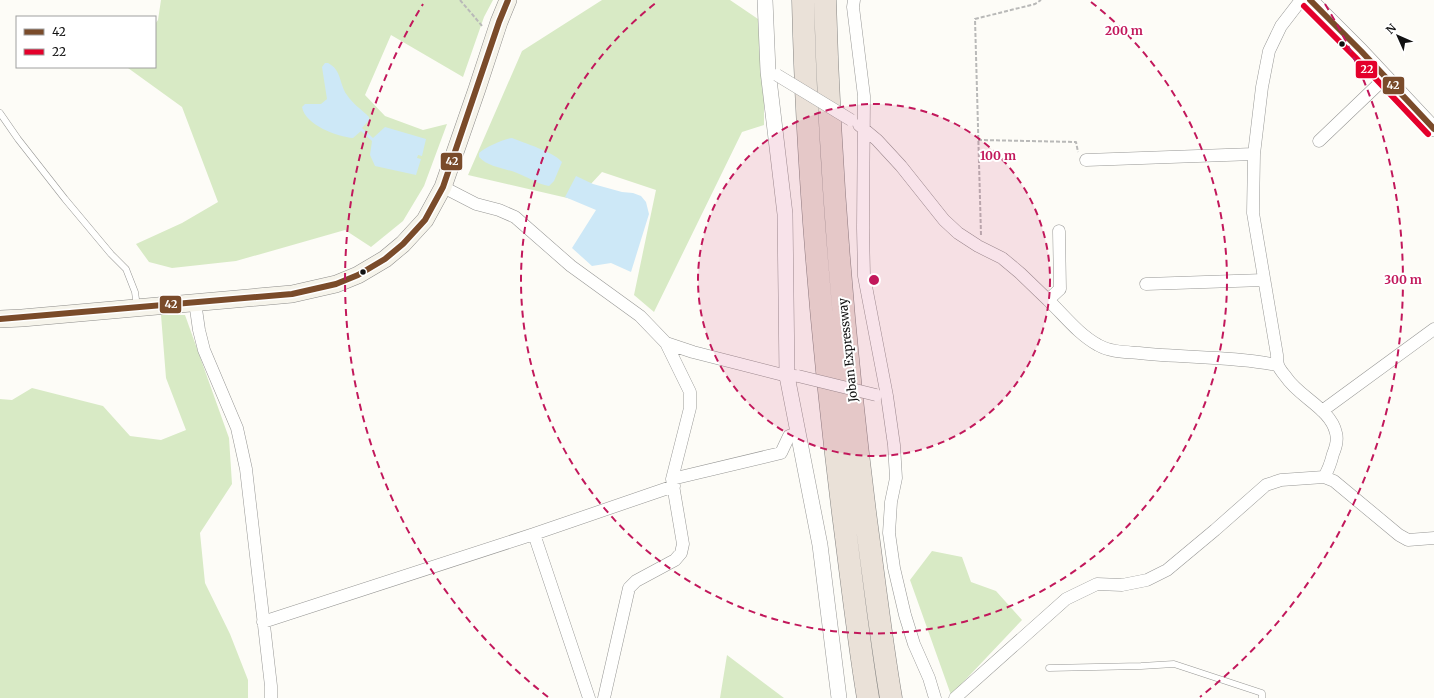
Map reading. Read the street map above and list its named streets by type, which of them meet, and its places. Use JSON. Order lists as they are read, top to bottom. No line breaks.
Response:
{"streets":{"highway":["Joban Expressway"]},"lines":["transit line 42","transit line 22"],"legend":["42","22"],"north":"top left","rings":["200 m","100 m","300 m"]}
